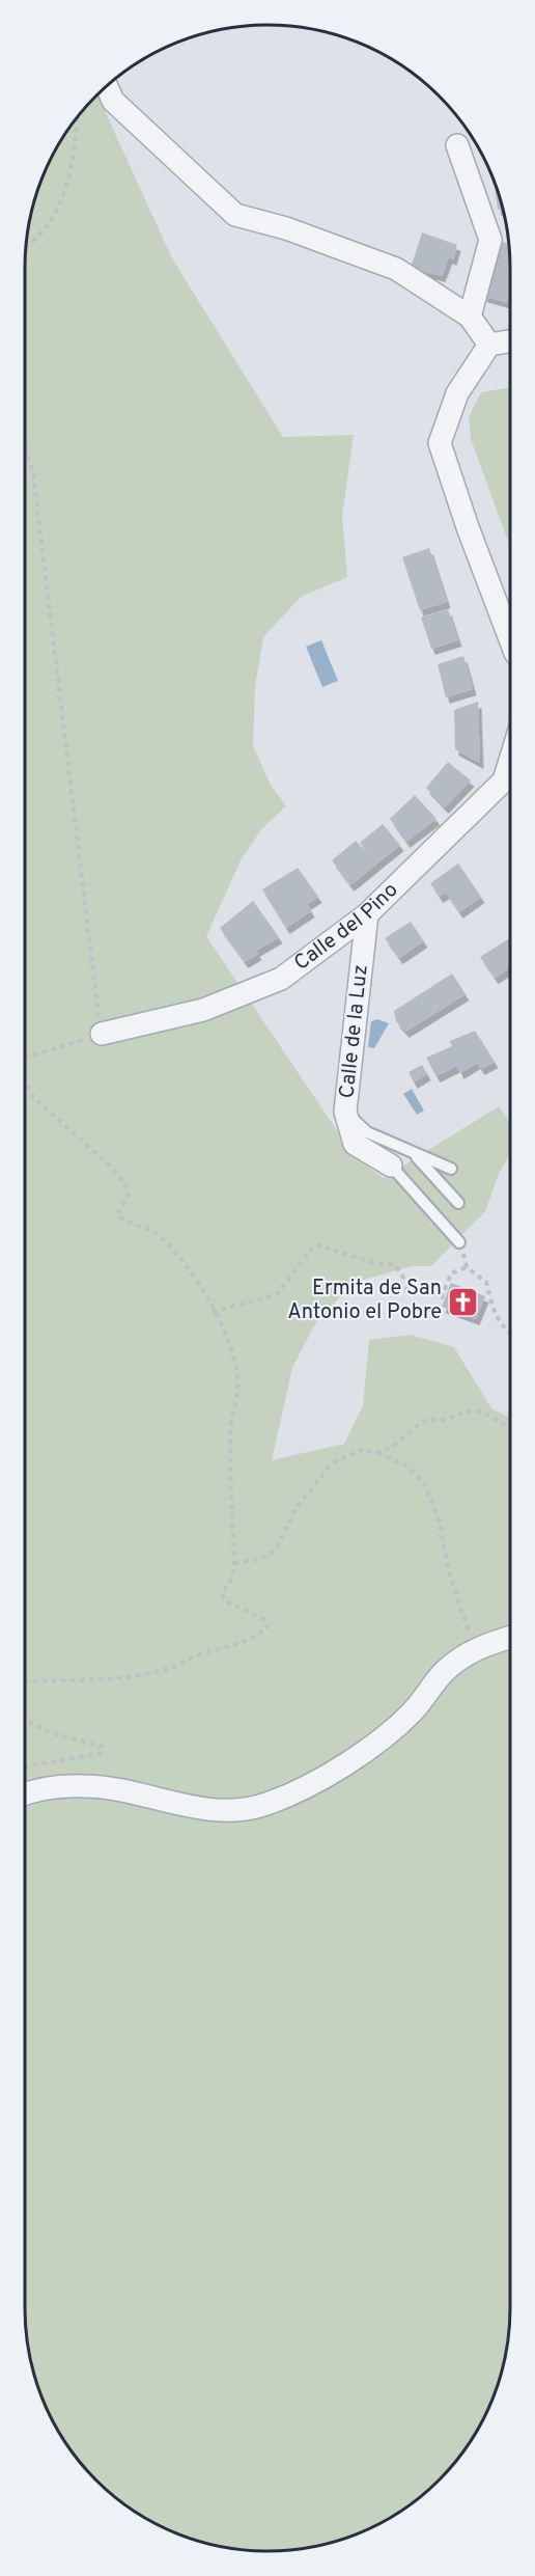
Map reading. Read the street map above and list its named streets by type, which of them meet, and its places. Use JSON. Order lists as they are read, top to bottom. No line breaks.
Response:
{"streets":{"street":["Calle del Pino","Calle de la Luz"]},"crossings":[["Calle del Pino","Calle de la Luz"]],"places":{"church":["Ermita de San Antonio el Pobre"]}}
